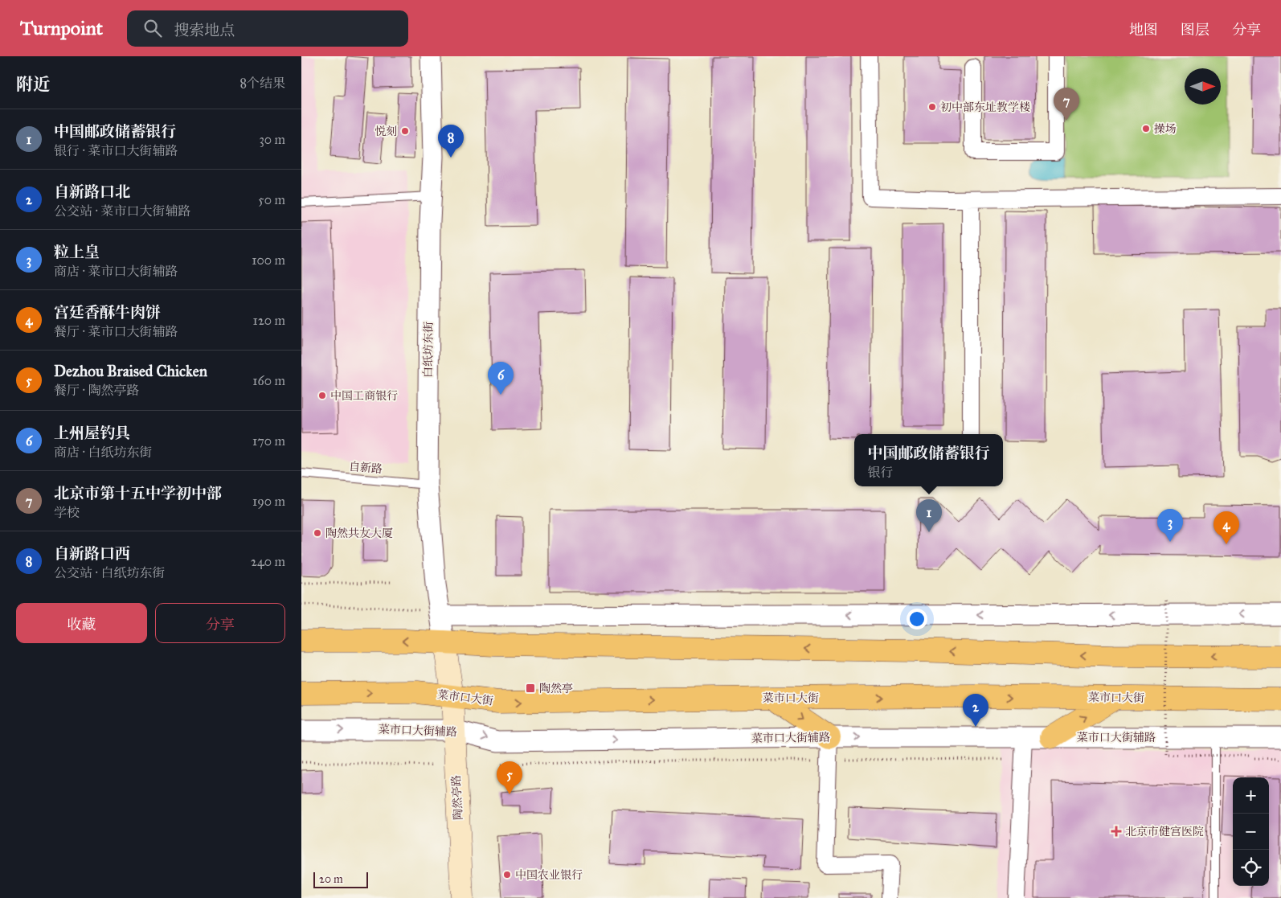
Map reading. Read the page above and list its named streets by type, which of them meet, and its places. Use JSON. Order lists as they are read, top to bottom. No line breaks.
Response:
{"streets":{"main road":["菜市口大街","陶然亭路"],"street":["白纸坊东街","菜市口大街辅路"],"lane":["自新路"]},"crossings":[["白纸坊东街","自新路"],["白纸坊东街","陶然亭路"],["菜市口大街","陶然亭路"],["菜市口大街辅路","陶然亭路"]],"places":{"other":["初中部东址教学楼","操场","悦刻","中国工商银行","陶然共友大厦","中国农业银行"],"transit":["陶然亭"],"health":["北京市健宫医院"]},"scale_bar":"20 m","north":"right","page":{"header":"Turnpoint","search":"搜索地点","nav":["地图","图层","分享"],"heading":["附近","8个结果"],"pins":["7","8","6","1","3","4","2","5"],"list":[{"mark":"1","name":"中国邮政储蓄银行","note":"银行 · 菜市口大街辅路","value":"30 m"},{"mark":"2","name":"自新路口北","note":"公交站 · 菜市口大街辅路","value":"50 m"},{"mark":"3","name":"粒上皇","note":"商店 · 菜市口大街辅路","value":"100 m"},{"mark":"4","name":"宫廷香酥牛肉饼","note":"餐厅 · 菜市口大街辅路","value":"120 m"},{"mark":"5","name":"Dezhou Braised Chicken","note":"餐厅 · 陶然亭路","value":"160 m"},{"mark":"6","name":"上州屋钓具","note":"商店 · 白纸坊东街","value":"170 m"},{"mark":"7","name":"北京市第十五中学初中部","note":"学校","value":"190 m"},{"mark":"8","name":"自新路口西","note":"公交站 · 白纸坊东街","value":"240 m"}],"popup":["中国邮政储蓄银行","银行"],"buttons":["收藏","分享"],"map_buttons":["+","−"],"scale":"20 m"}}
